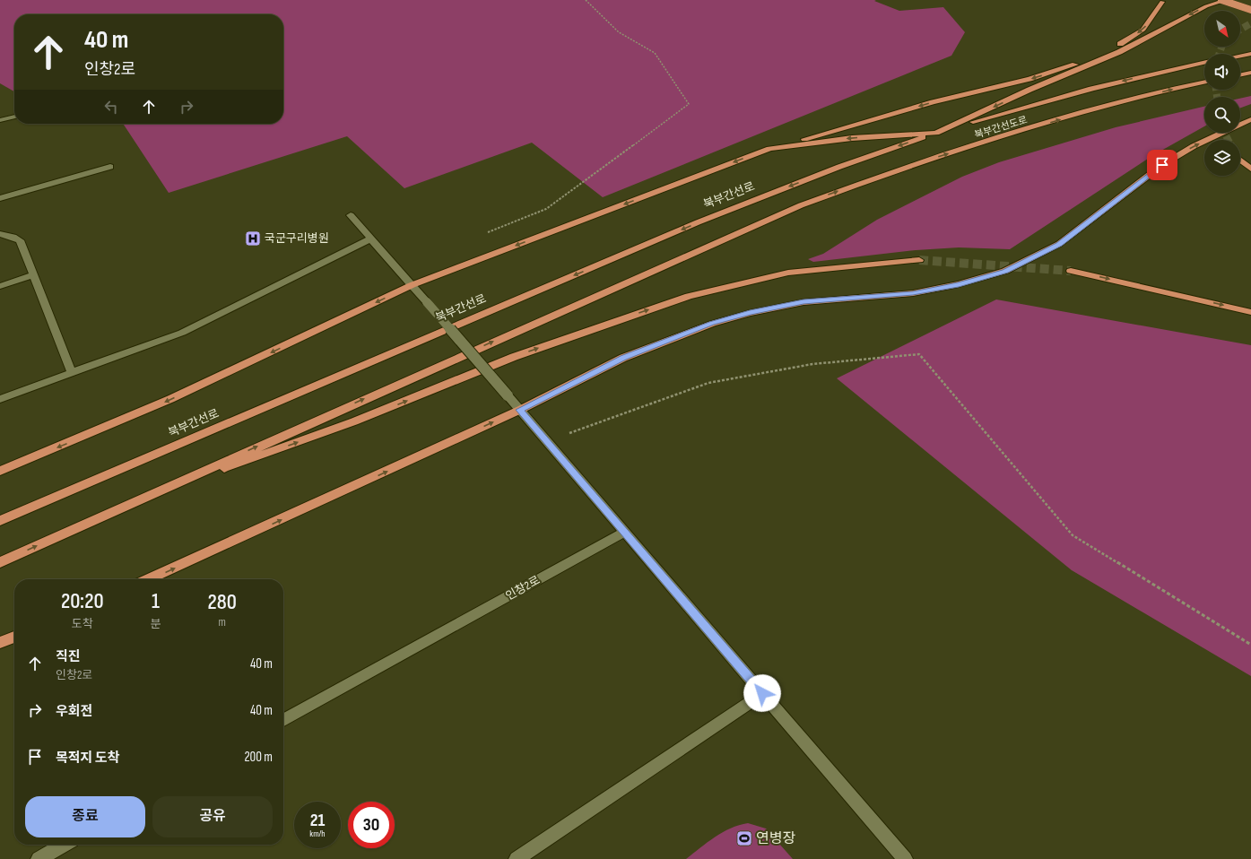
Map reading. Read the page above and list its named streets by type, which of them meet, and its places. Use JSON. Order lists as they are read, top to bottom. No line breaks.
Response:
{"streets":{"highway":["북부간선도로","북부간선로"],"street":["인창2로"]},"crossings":[["북부간선도로","북부간선로"]],"places":{"hospital":["국군구리병원"],"sports":["연병장"]},"north":"bottom right","page":{"turn":["40 m","인창2로"],"eta":["20:20","도착","1","분","280","m"],"list":[{"name":"직진","note":"인창2로","value":"40 m"},{"name":"우회전","value":"40 m"},{"name":"목적지 도착","value":"200 m"}],"buttons":["종료","공유"],"speed":"21 km/h","limit":"30"}}
